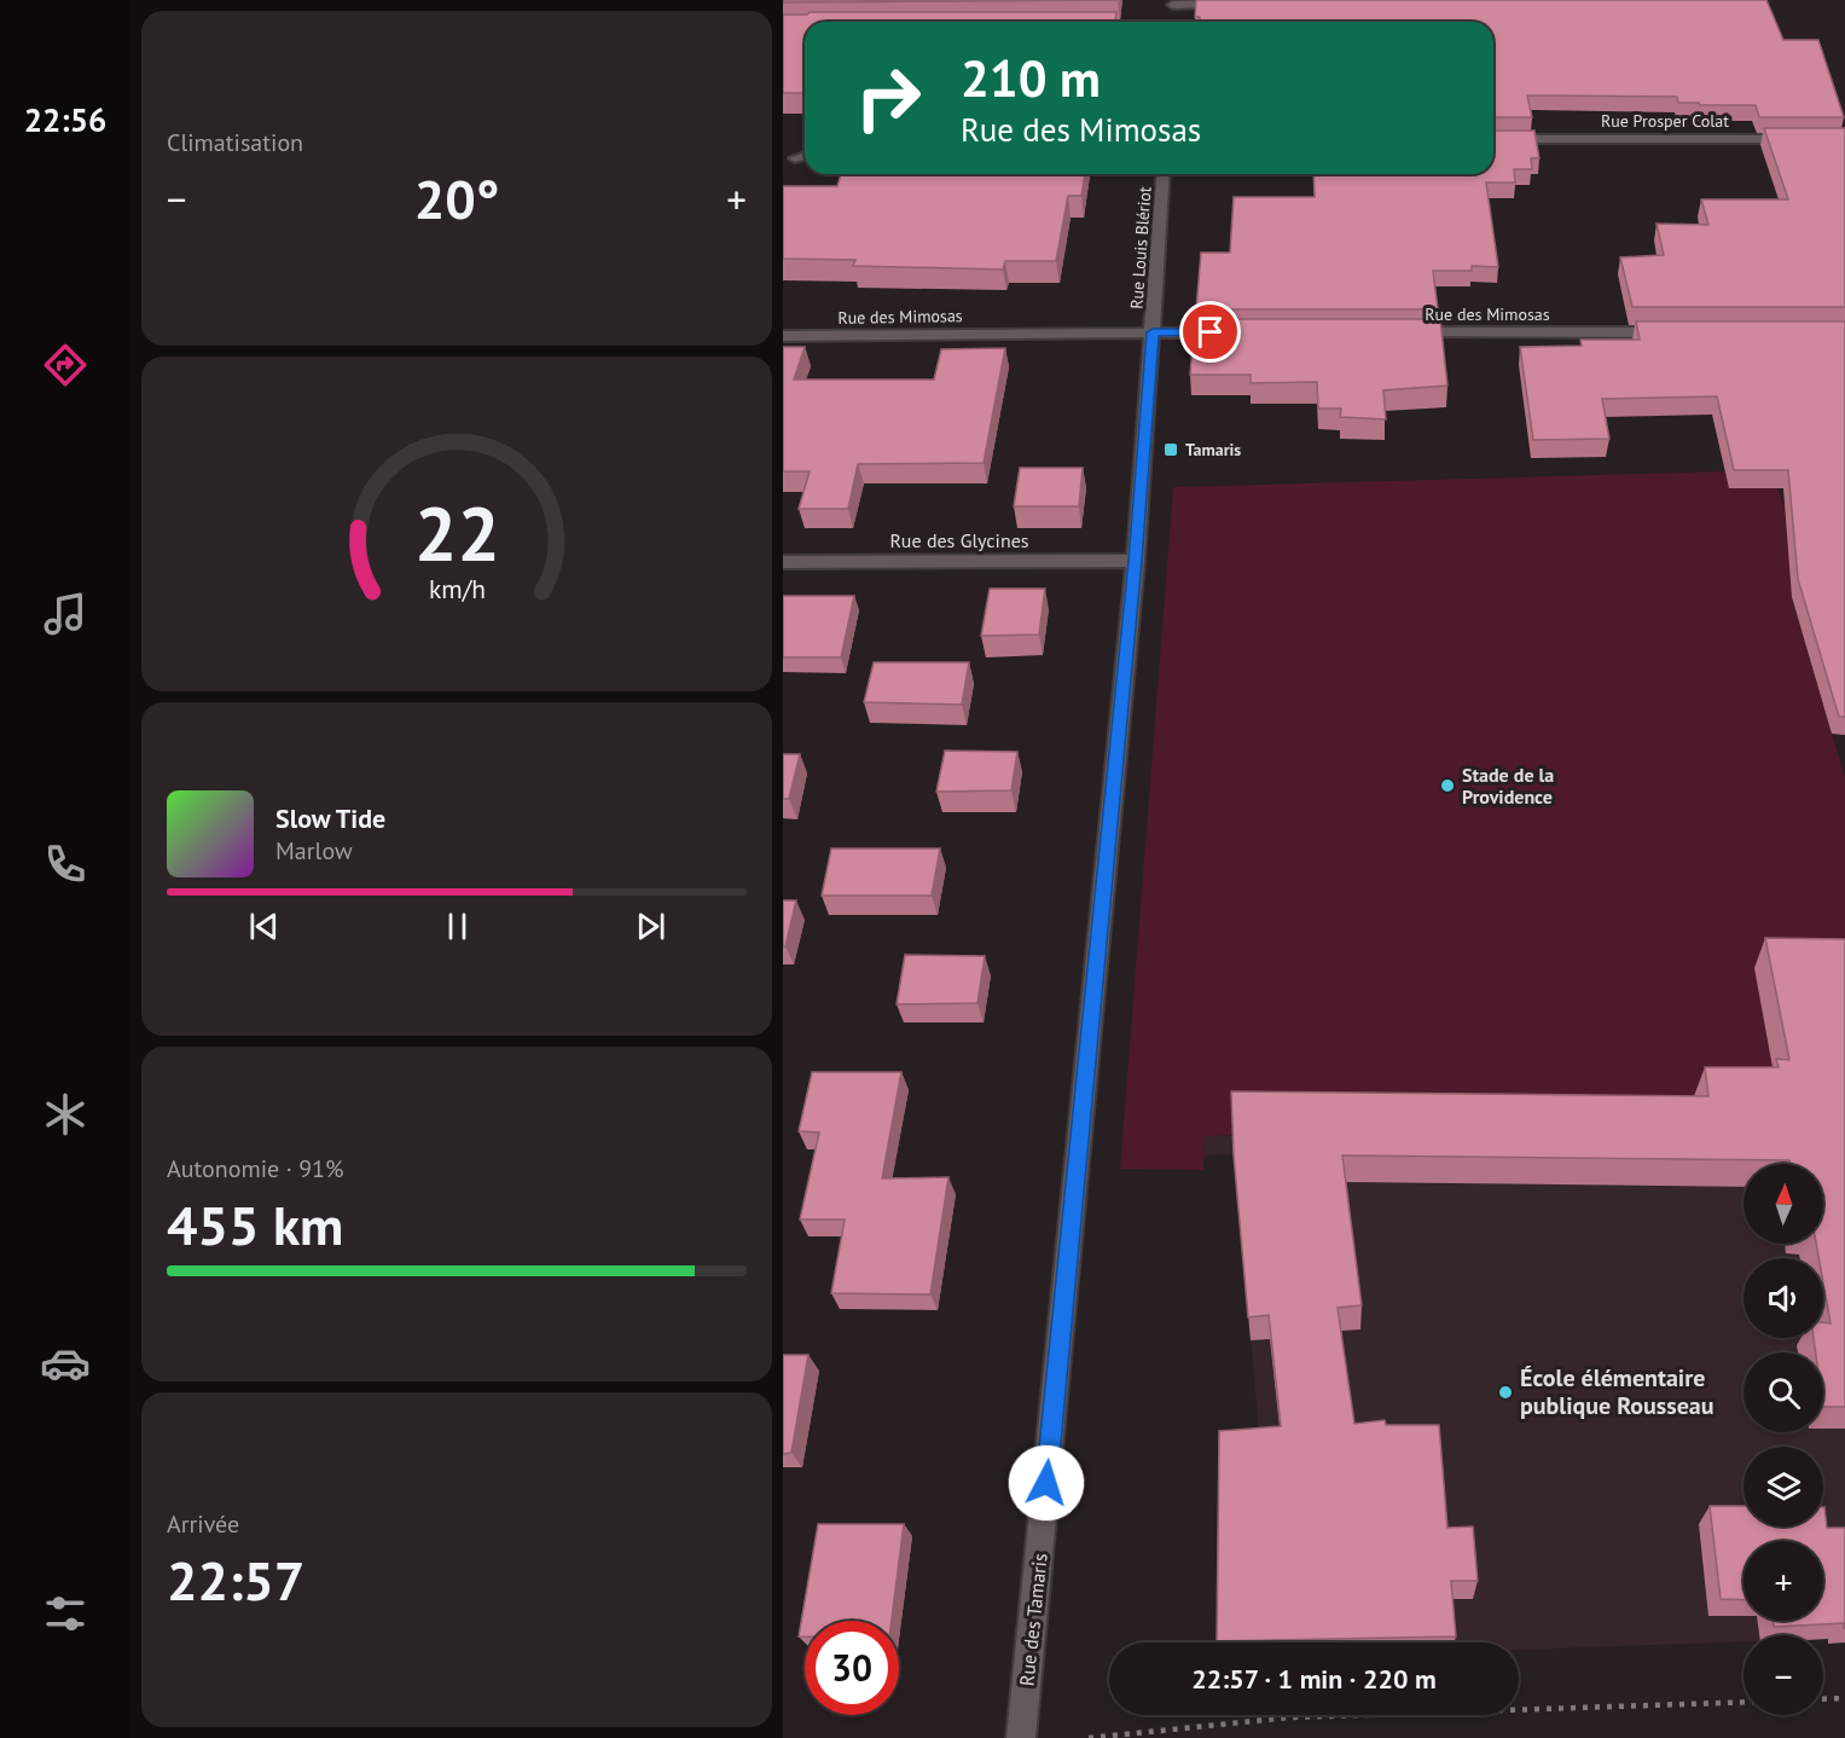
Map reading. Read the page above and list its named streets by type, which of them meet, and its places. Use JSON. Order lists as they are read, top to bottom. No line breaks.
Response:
{"streets":{"street":["Rue Prosper Colat","Rue Louis Blériot","Rue des Mimosas","Rue des Glycines","Rue des Tamaris"]},"crossings":[["Rue Louis Blériot","Rue des Mimosas"],["Rue Louis Blériot","Rue des Tamaris"],["Rue des Mimosas","Rue des Tamaris"],["Rue des Glycines","Rue des Tamaris"]],"places":{"transit":["Tamaris"],"other":["Stade de la Providence","École élémentaire publique Rousseau"]},"north":"top","page":{"tabs":"22:56","tile":["Climatisation",["Autonomie · 91%","455 km"],["Arrivée","22:57"]],"turn":["210 m","Rue des Mimosas"],"heat":["−","20°","+"],"song":["Slow Tide","Marlow"],"map_buttons":["+","−"],"limit":"30","trip":"22:57 · 1 min · 220 m","gauge":["22","km/h"]}}
